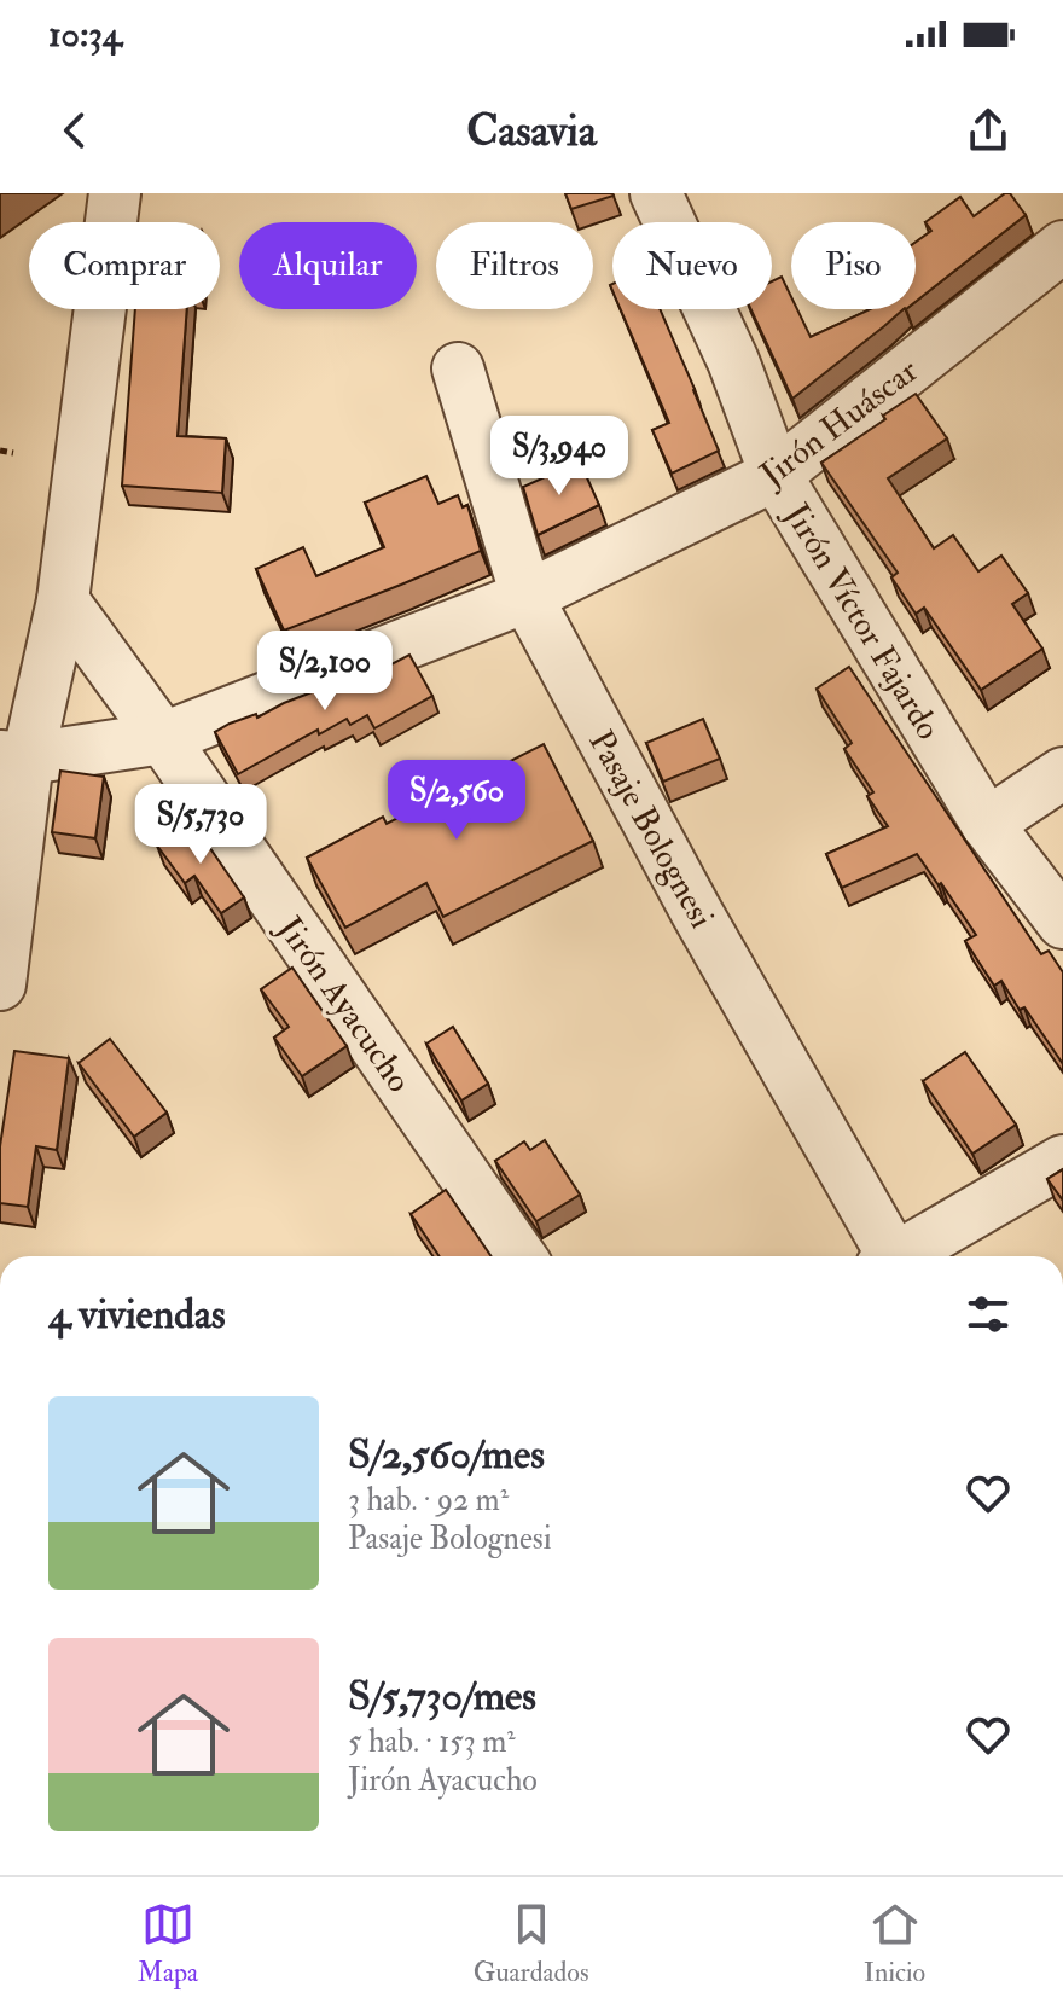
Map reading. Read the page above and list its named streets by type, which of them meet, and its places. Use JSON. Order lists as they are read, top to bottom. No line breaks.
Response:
{"streets":{"street":["Jirón Huáscar","Jirón Víctor Fajardo","Pasaje Bolognesi","Jirón Ayacucho"]},"crossings":[["Jirón Huáscar","Jirón Víctor Fajardo"],["Jirón Huáscar","Pasaje Bolognesi"],["Jirón Huáscar","Jirón Ayacucho"]],"page":{"status":"10:34","header":"Casavia","chip":["Comprar","Alquilar","Filtros","Nuevo","Piso"],"price":["S/3,940","S/2,100","S/2,560","S/5,730"],"heading":"4 viviendas","list":[{"name":"S/2,560/mes","note":"3 hab. · 92 m² · Pasaje Bolognesi"},{"name":"S/5,730/mes","note":"5 hab. · 153 m² · Jirón Ayacucho"}],"tabs":["Mapa","Guardados","Inicio"]}}
